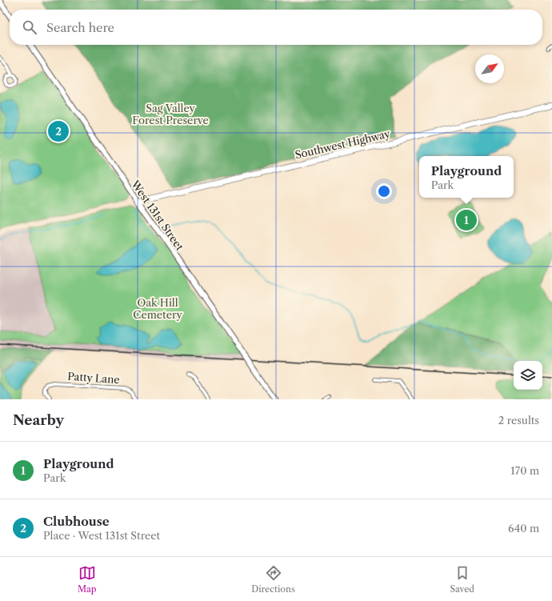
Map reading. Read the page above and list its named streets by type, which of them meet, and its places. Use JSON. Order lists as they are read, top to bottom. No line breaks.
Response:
{"streets":{"main road":["Southwest Highway"],"street":["West 131st Street","Patty Lane"]},"crossings":[["Southwest Highway","West 131st Street"]],"parks":["Sag Valley Forest Preserve","Oak Hill Cemetery"],"north":"top right","page":{"search":"Search here","pins":["2","1"],"popup":["Playground","Park"],"heading":["Nearby","2 results"],"list":[{"mark":"1","name":"Playground","note":"Park","value":"170 m"},{"mark":"2","name":"Clubhouse","note":"Place · West 131st Street","value":"640 m"}],"nav":["Map","Directions","Saved"]}}
